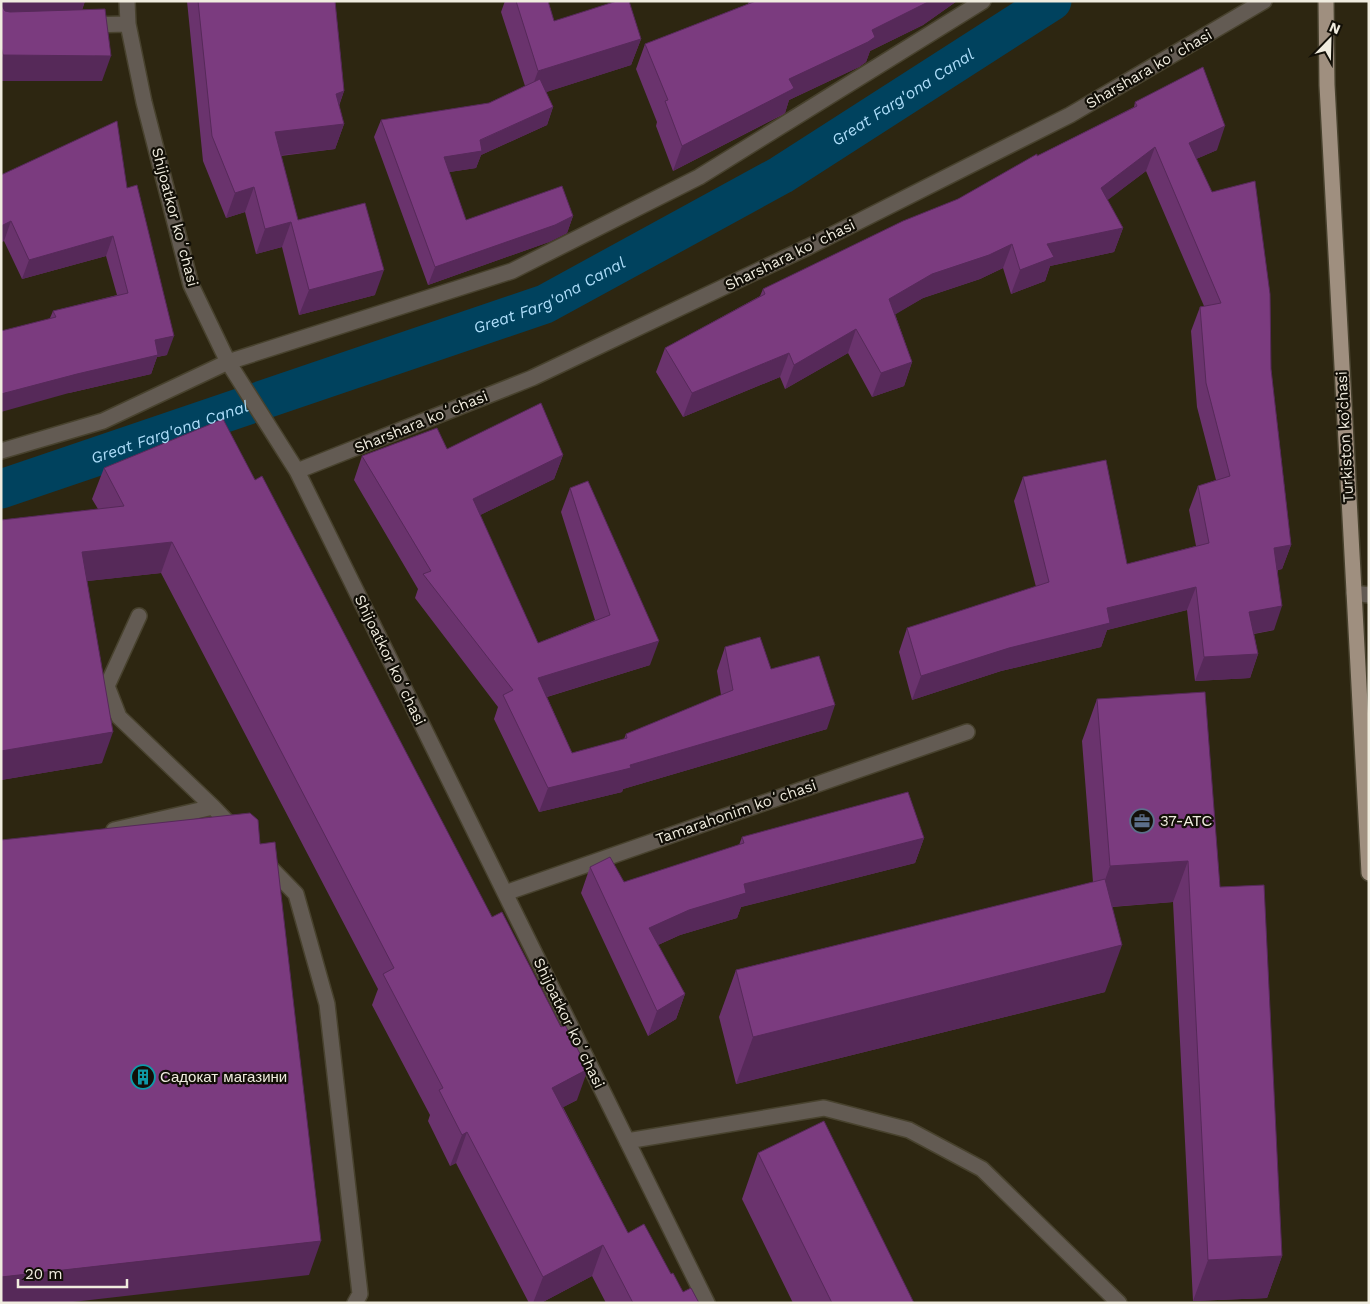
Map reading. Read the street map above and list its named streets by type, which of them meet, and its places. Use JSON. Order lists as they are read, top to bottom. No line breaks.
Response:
{"streets":{"main road":["Turkiston ko’chasi"],"street":["Sharshara koʻchasi","Shijoatkor koʻchasi","Tamarahonim koʻchasi"]},"crossings":[["Sharshara koʻchasi","Shijoatkor koʻchasi"],["Shijoatkor koʻchasi","Tamarahonim koʻchasi"]],"water":["Great Farg'ona Canal"],"places":{"office":["37-АТС"],"building":["Садокат магазини"]},"scale_bar":"20 m","north":"top right"}
